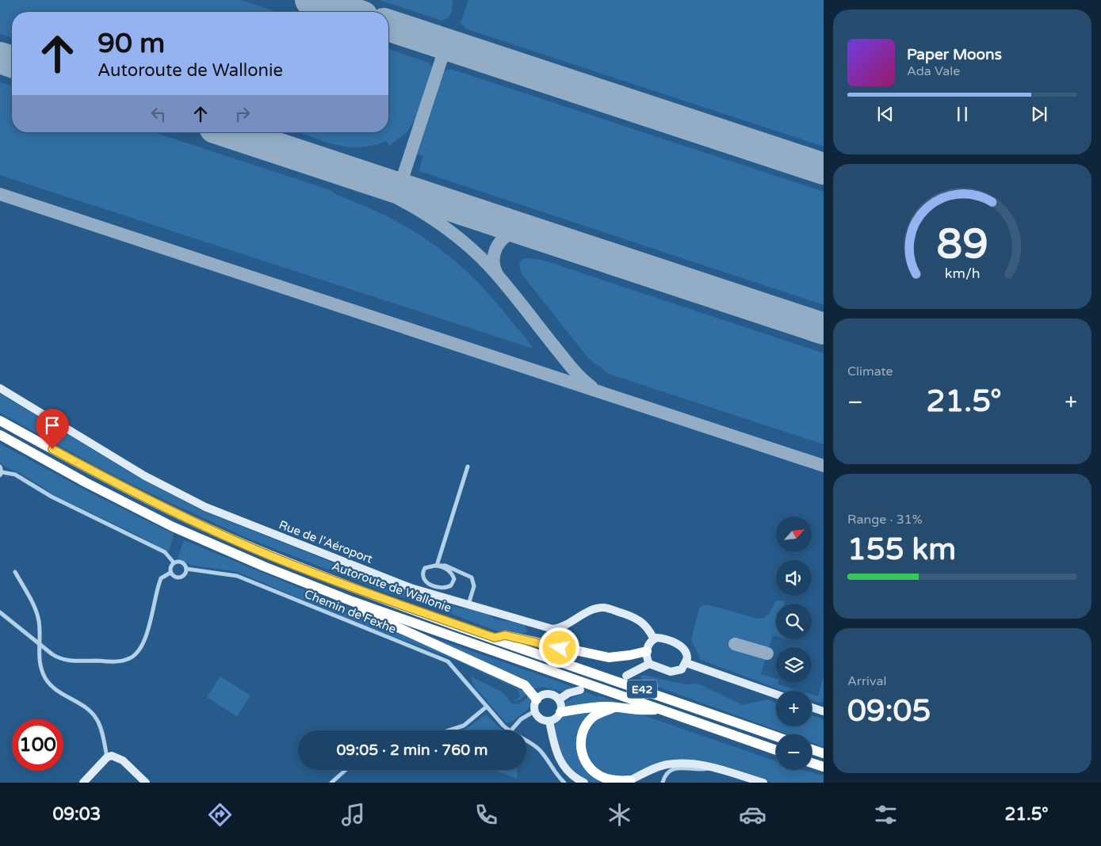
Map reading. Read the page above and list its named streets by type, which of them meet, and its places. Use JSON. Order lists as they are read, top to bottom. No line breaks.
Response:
{"streets":{"highway":["Autoroute de Wallonie","E42"],"street":["Rue de l'Aéroport","Chemin de Fexhe"]},"north":"top right","page":{"turn":["90 m","Autoroute de Wallonie"],"song":["Paper Moons","Ada Vale"],"tile":["Climate",["Range · 31%","155 km"],["Arrival","09:05"]],"heat":["−","21.5°","+"],"map_buttons":["+","−"],"limit":"100","trip":"09:05 · 2 min · 760 m","tabs":["09:03","21.5°"],"gauge":["89","km/h"]}}
